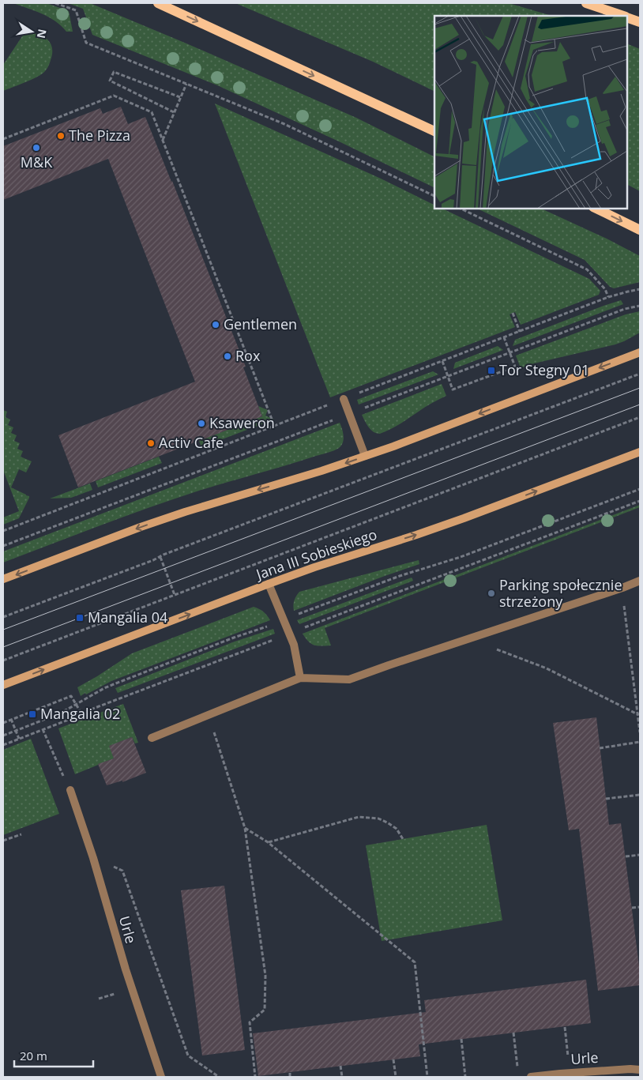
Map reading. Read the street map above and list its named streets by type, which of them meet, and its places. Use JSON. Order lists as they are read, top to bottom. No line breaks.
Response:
{"streets":{"main road":["Jana III Sobieskiego"],"street":["Urle"]},"one_way":["Jana III Sobieskiego"],"places":{"other":["The Pizza","M&K","Gentlemen","Rox","Ksaweron","Activ Cafe","Parking społecznie strzeżony"],"transit":["Tor Stegny 01","Mangalia 04","Mangalia 02"]},"scale_bar":"20 m","north":"right"}
